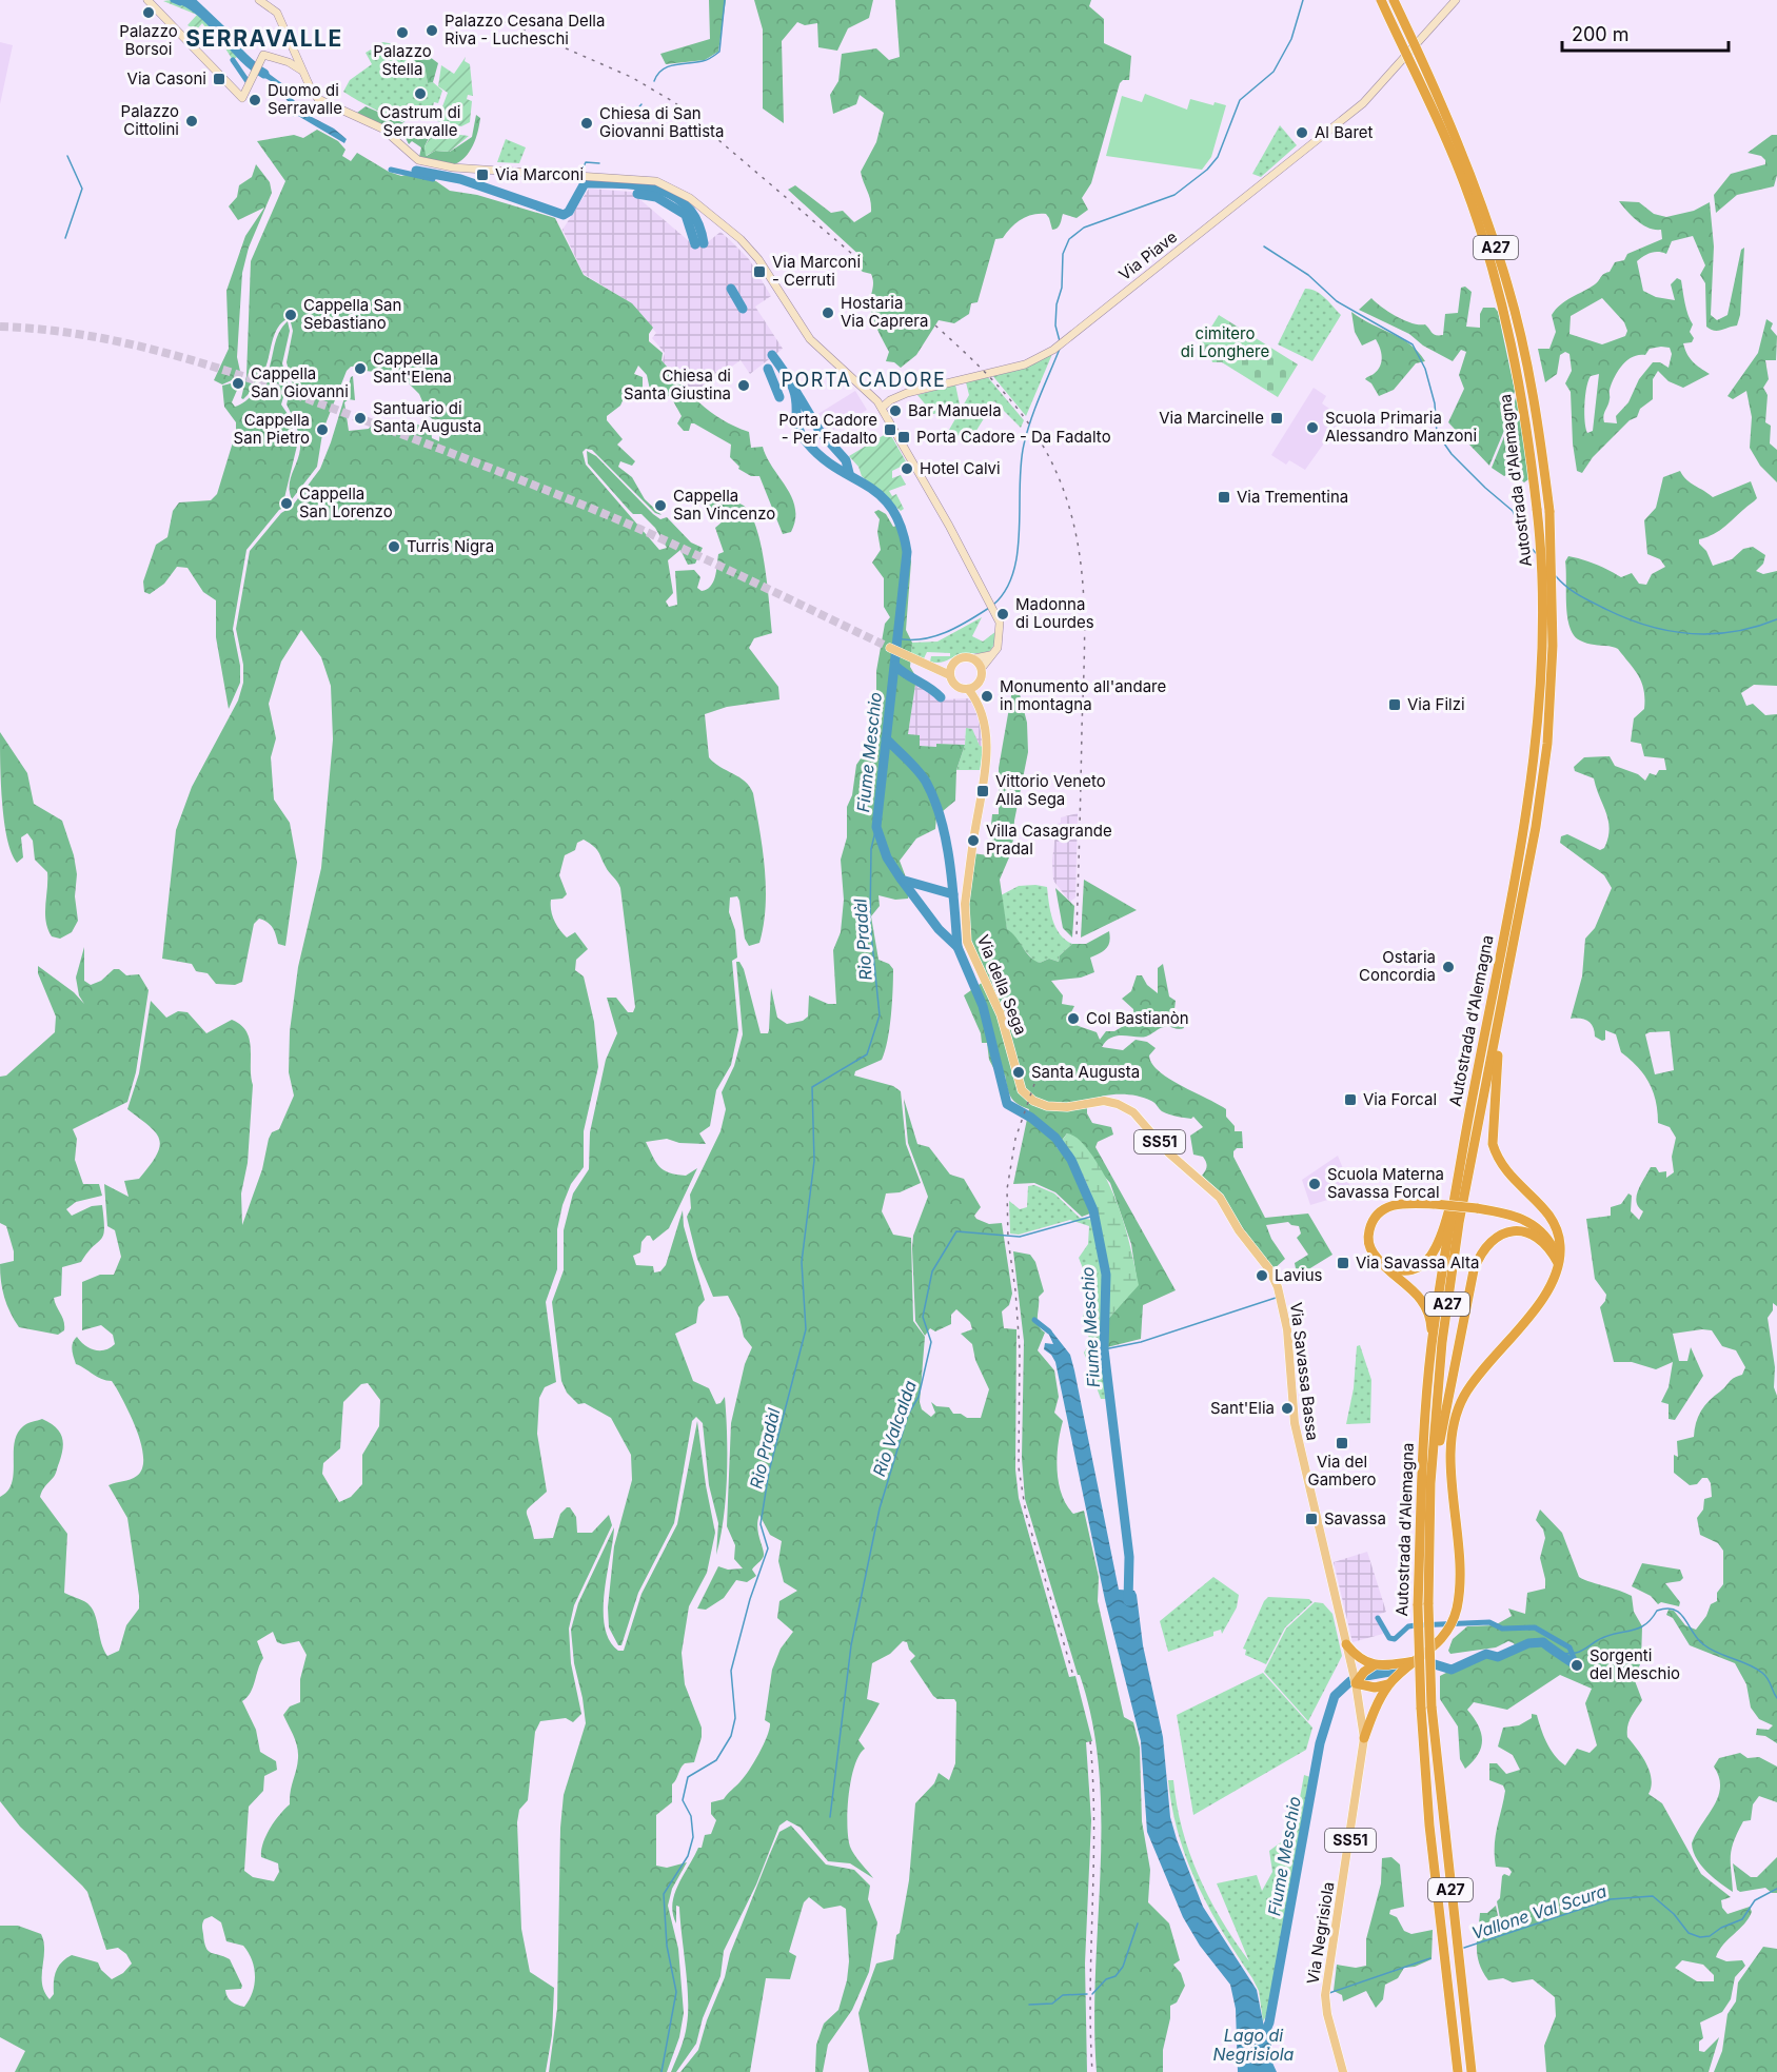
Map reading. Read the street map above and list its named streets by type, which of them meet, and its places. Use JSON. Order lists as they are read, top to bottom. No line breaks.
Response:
{"streets":{"highway":["A27","Autostrada d'Alemagna"],"main road":["Via della Sega","SS51","Via Savassa Bassa","Via Negrisiola"],"street":["Via Piave"]},"crossings":[["A27","Autostrada d'Alemagna"],["A27","Via Negrisiola"],["Via della Sega","Via Savassa Bassa"],["Via Savassa Bassa","Via Negrisiola"]],"districts":["SERRAVALLE","PORTA CADORE"],"water":["Fiume Meschio","Rio Pradàl","Rio Valcalda","Vallone Val Scura","Lago di Negrisiola"],"parks":["cimitero di Longhere"],"places":{"other":["Palazzo Borsoi","Palazzo Cesana Della Riva - Lucheschi","Palazzo Stella","Castrum di Serravalle","Duomo di Serravalle","Palazzo Cittolini","Chiesa di San Giovanni Battista","Al Baret","Hostaria Via Caprera","Cappella San Sebastiano","Cappella Sant'Elena","Cappella San Giovanni","Chiesa di Santa Giustina","Bar Manuela","Santuario di Santa Augusta","Scuola Primaria Alessandro Manzoni","Cappella San Pietro","Hotel Calvi","Cappella San Lorenzo","Cappella San Vincenzo","Turris Nigra","Madonna di Lourdes","Monumento all'andare in montagna","Villa Casagrande Pradal","Ostaria Concordia","Col Bastianòn","Santa Augusta","Scuola Materna Savassa Forcal","Lavius","Sant'Elia","Sorgenti del Meschio"],"transit":["Via Casoni","Via Marconi","Via Marconi - Cerruti","Via Marcinelle","Porta Cadore - Per Fadalto","Porta Cadore - Da Fadalto","Via Trementina","Via Filzi","Vittorio Veneto Alla Sega","Via Forcal","Via Savassa Alta","Via del Gambero","Savassa"]},"scale_bar":"200 m"}
